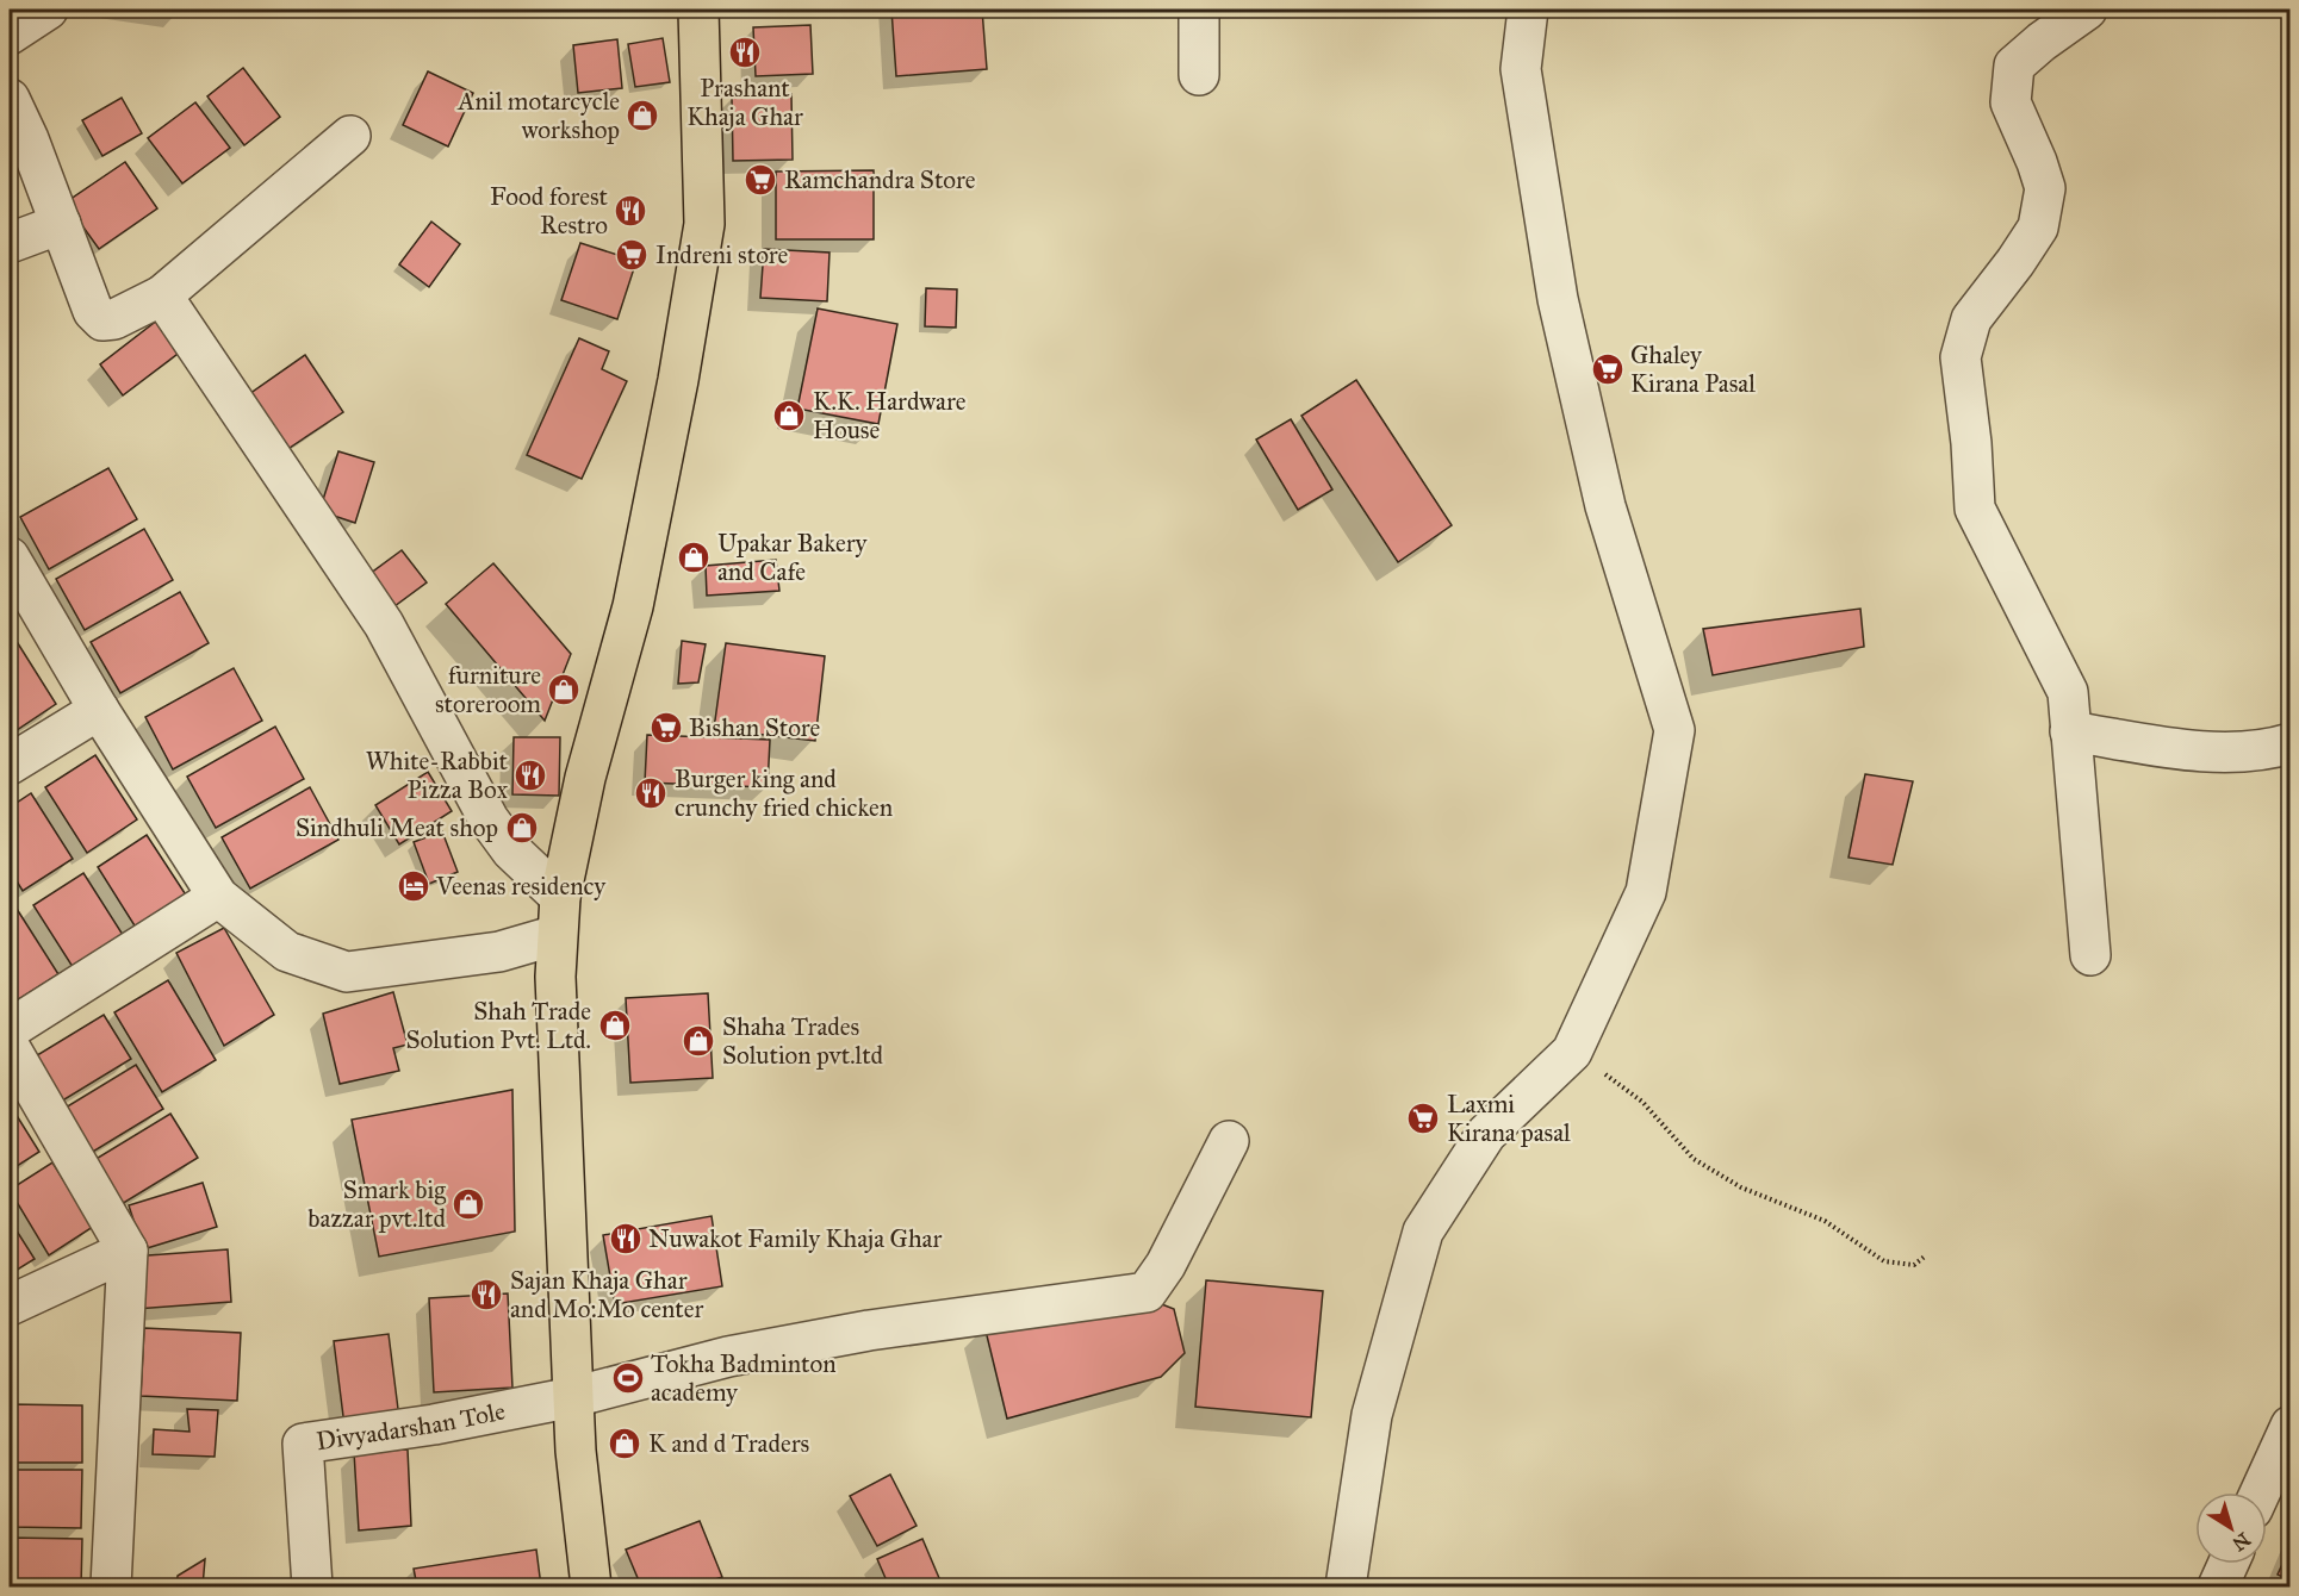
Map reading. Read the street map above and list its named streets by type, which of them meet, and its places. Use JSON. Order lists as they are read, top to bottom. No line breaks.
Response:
{"streets":{"street":["Divyadarshan Tole"]},"places":{"restaurant":["Prashant Khaja Ghar","Food forest Restro","White-Rabbit Pizza Box","Burger king and crunchy fried chicken","Nuwakot Family Khaja Ghar","Sajan Khaja Ghar and Mo:Mo center"],"shop":["Anil motarcycle workshop","K.K. Hardware House","Upakar Bakery and Cafe","furniture storeroom","Sindhuli Meat shop","Shah Trade Solution Pvt. Ltd.","Shaha Trades Solution pvt.ltd","Smark big bazzar pvt.ltd","K and d Traders"],"supermarket":["Ramchandra Store","Indreni store","Ghaley Kirana Pasal","Bishan Store","Laxmi Kirana pasal"],"hotel":["Veenas residency"],"sports":["Tokha Badminton academy"]},"north":"bottom right"}
